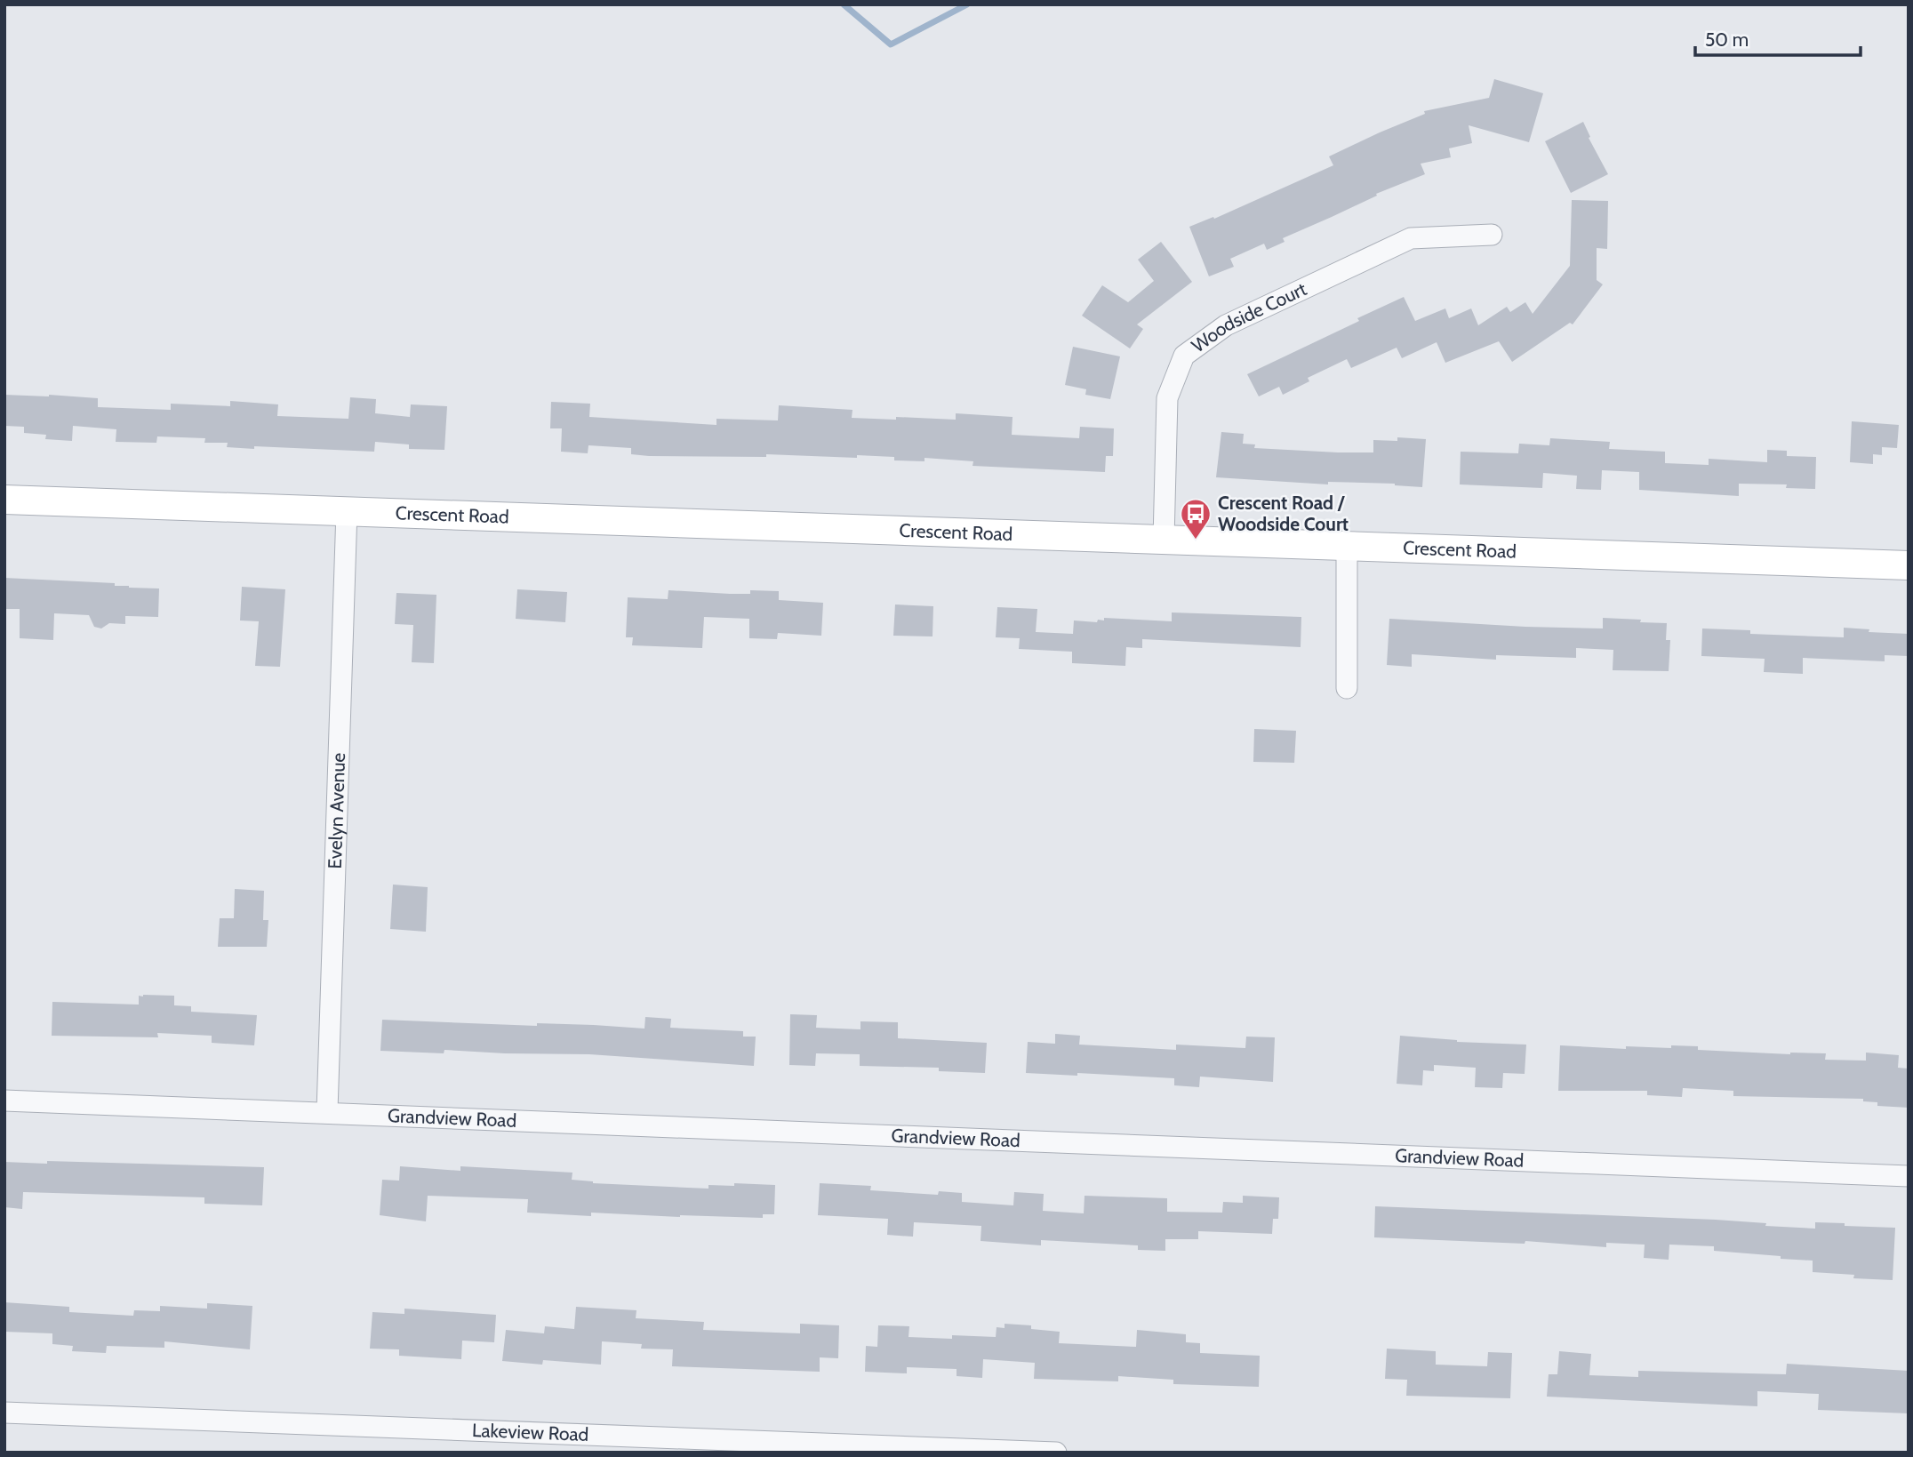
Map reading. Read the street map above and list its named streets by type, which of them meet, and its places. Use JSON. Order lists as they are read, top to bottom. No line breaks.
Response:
{"streets":{"street":["Woodside Court","Crescent Road","Evelyn Avenue","Grandview Road","Lakeview Road"]},"crossings":[["Woodside Court","Crescent Road"],["Crescent Road","Evelyn Avenue"],["Evelyn Avenue","Grandview Road"]],"places":{"bus stop":["Crescent Road / Woodside Court"]},"scale_bar":"50 m"}
